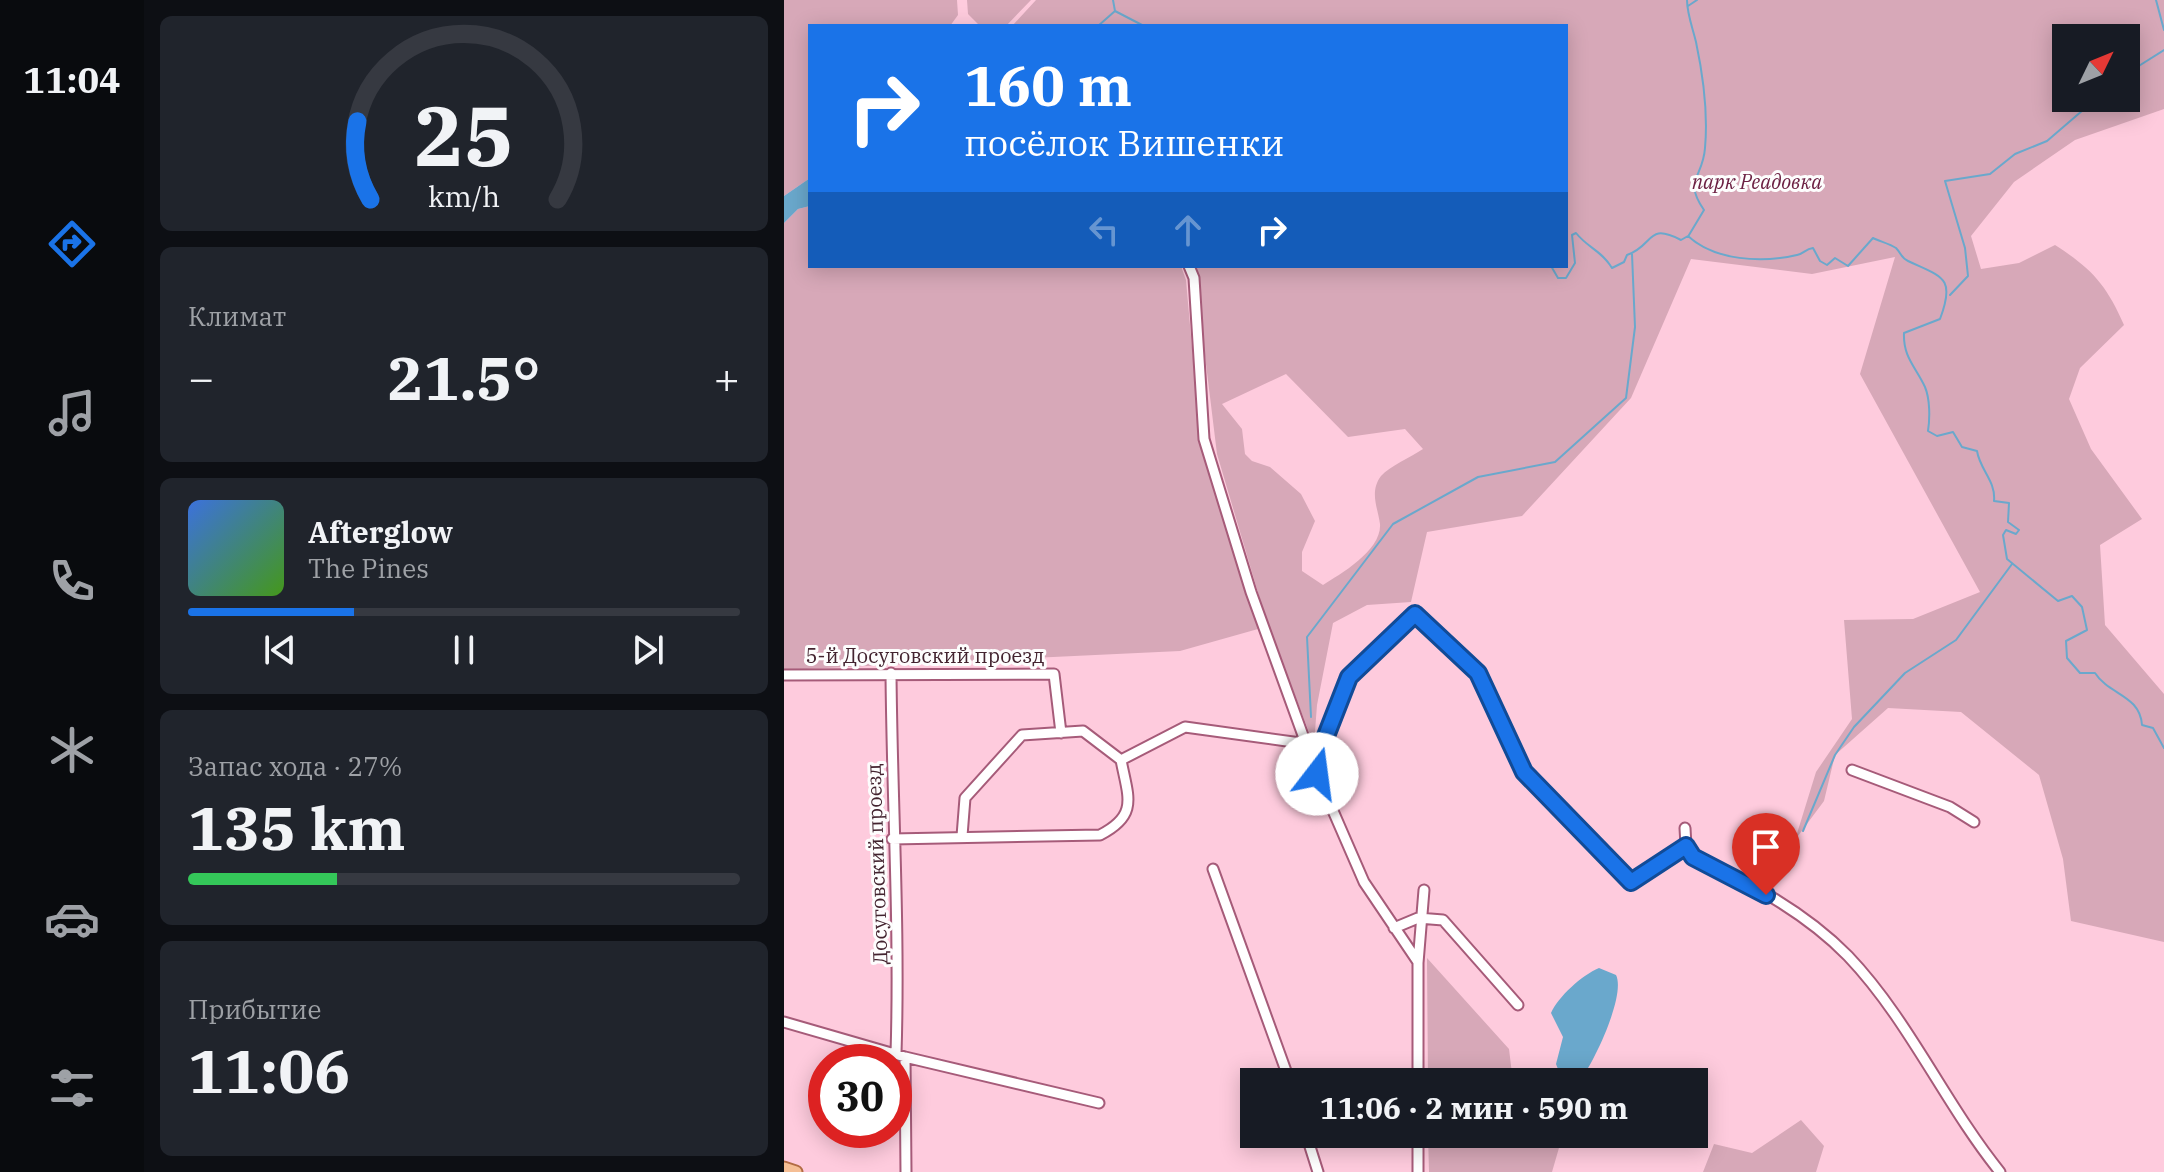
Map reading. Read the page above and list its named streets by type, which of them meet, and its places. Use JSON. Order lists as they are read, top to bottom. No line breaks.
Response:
{"streets":{"street":["5-й Досуговский проезд","Досуговский проезд"]},"crossings":[["5-й Досуговский проезд","Досуговский проезд"]],"parks":["парк Реадовка"],"north":"top right","page":{"tabs":"11:04","turn":["160 m","посёлок Вишенки"],"tile":["Климат",["Запас хода · 27%","135 km"],["Прибытие","11:06"]],"heat":["−","21.5°","+"],"song":["Afterglow","The Pines"],"limit":"30","trip":"11:06 · 2 мин · 590 m","gauge":["25","km/h"]}}
